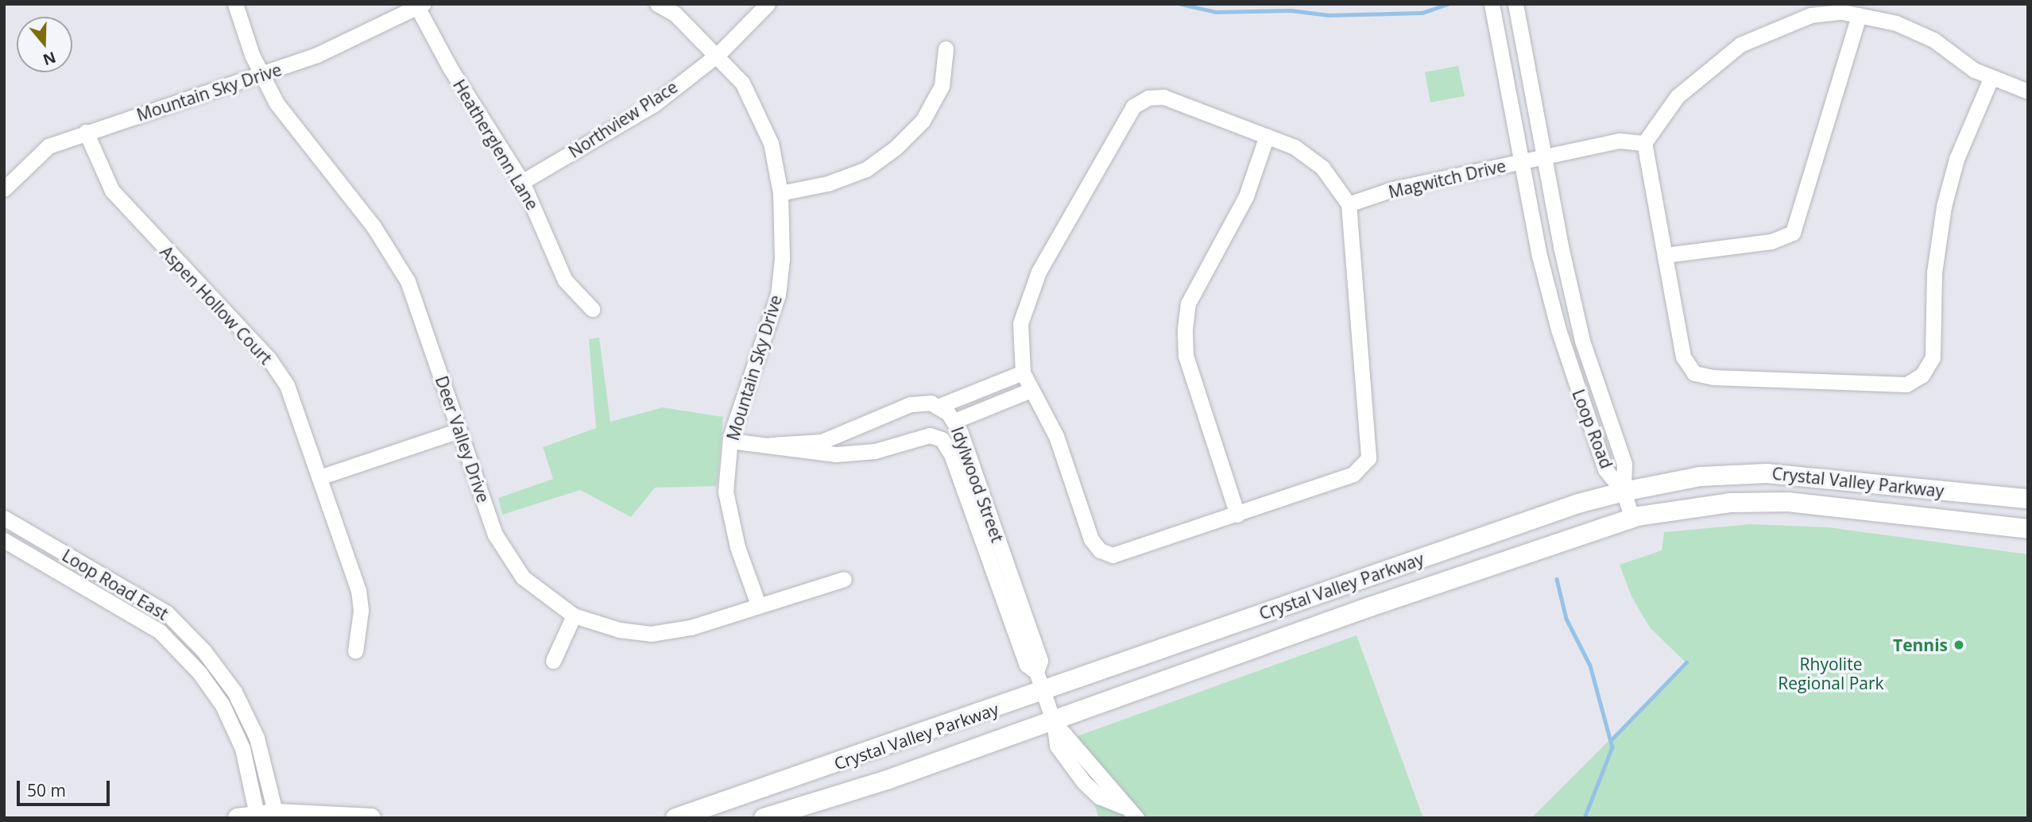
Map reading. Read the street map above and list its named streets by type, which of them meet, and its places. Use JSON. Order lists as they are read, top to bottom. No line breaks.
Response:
{"streets":{"main road":["Crystal Valley Parkway"],"street":["Mountain Sky Drive","Northview Place","Heatherglenn Lane","Magwitch Drive","Aspen Hollow Court","Loop Road","Deer Valley Drive","Idylwood Street","Loop Road East"]},"crossings":[["Mountain Sky Drive","Northview Place"],["Mountain Sky Drive","Heatherglenn Lane"],["Mountain Sky Drive","Aspen Hollow Court"],["Mountain Sky Drive","Deer Valley Drive"],["Mountain Sky Drive","Idylwood Street"],["Northview Place","Heatherglenn Lane"],["Magwitch Drive","Loop Road"],["Loop Road","Crystal Valley Parkway"],["Crystal Valley Parkway","Idylwood Street"]],"parks":["Rhyolite Regional Park"],"places":["Tennis"],"scale_bar":"50 m","north":"bottom"}
